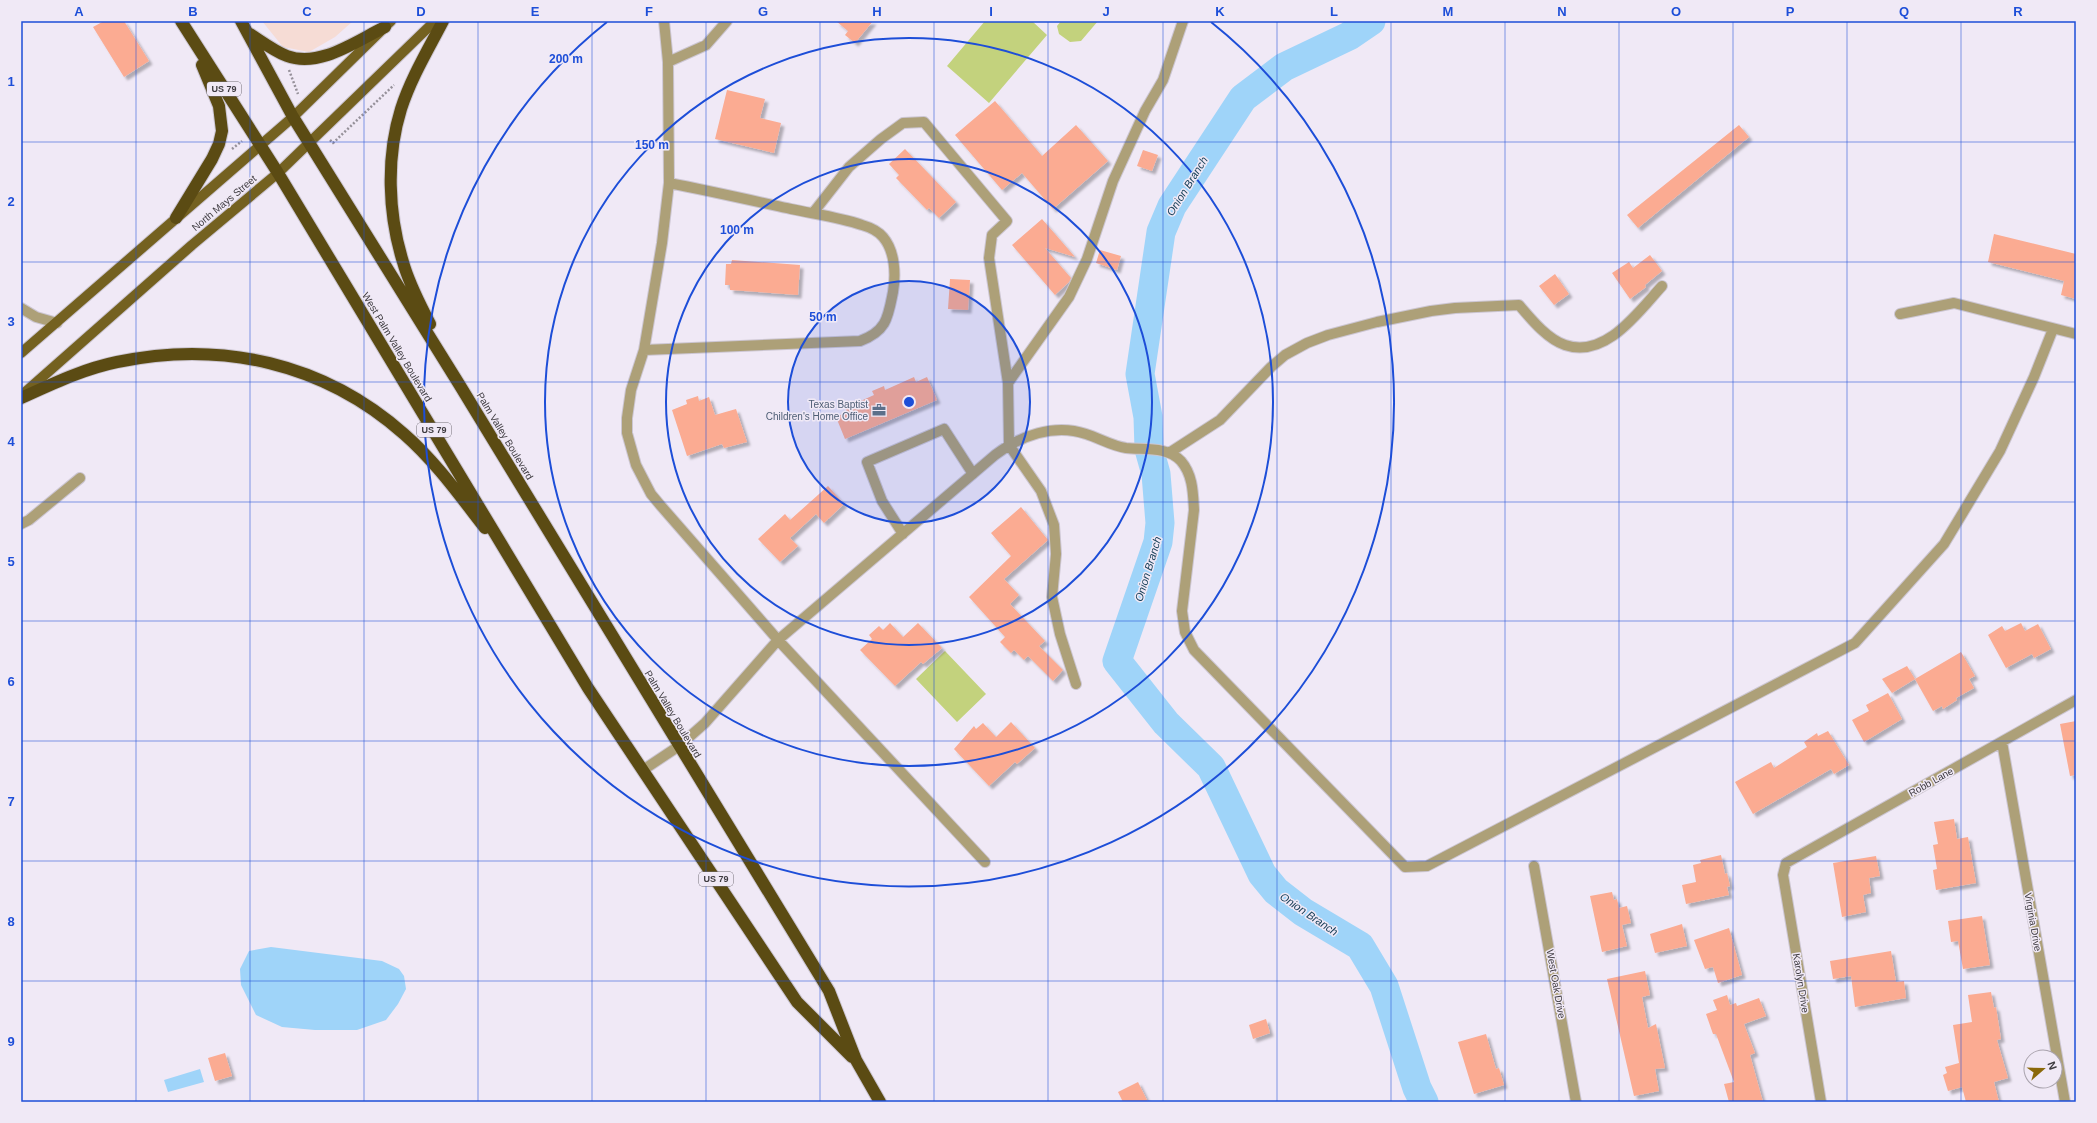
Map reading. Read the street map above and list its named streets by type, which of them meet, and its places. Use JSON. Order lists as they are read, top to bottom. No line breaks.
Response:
{"streets":{"highway":["US 79","West Palm Valley Boulevard","Palm Valley Boulevard"],"main road":["North Mays Street"],"street":["Robb Lane","Virginia Drive","Karolyn Drive","West Oak Drive"]},"crossings":[["US 79","North Mays Street"],["US 79","Palm Valley Boulevard"],["North Mays Street","West Palm Valley Boulevard"],["West Palm Valley Boulevard","Palm Valley Boulevard"],["Robb Lane","Virginia Drive"],["Robb Lane","Karolyn Drive"]],"water":["Onion Branch"],"places":{"office":["Texas Baptist Children's Home Office"]},"north":"right","grid":{"columns":["A","B","C","D","E","F","G","H","I","J","K","L","M","N","O","P","Q","R"],"rows":["1","2","3","4","5","6","7","8","9"]},"rings":["200 m","150 m","100 m","50 m"]}
